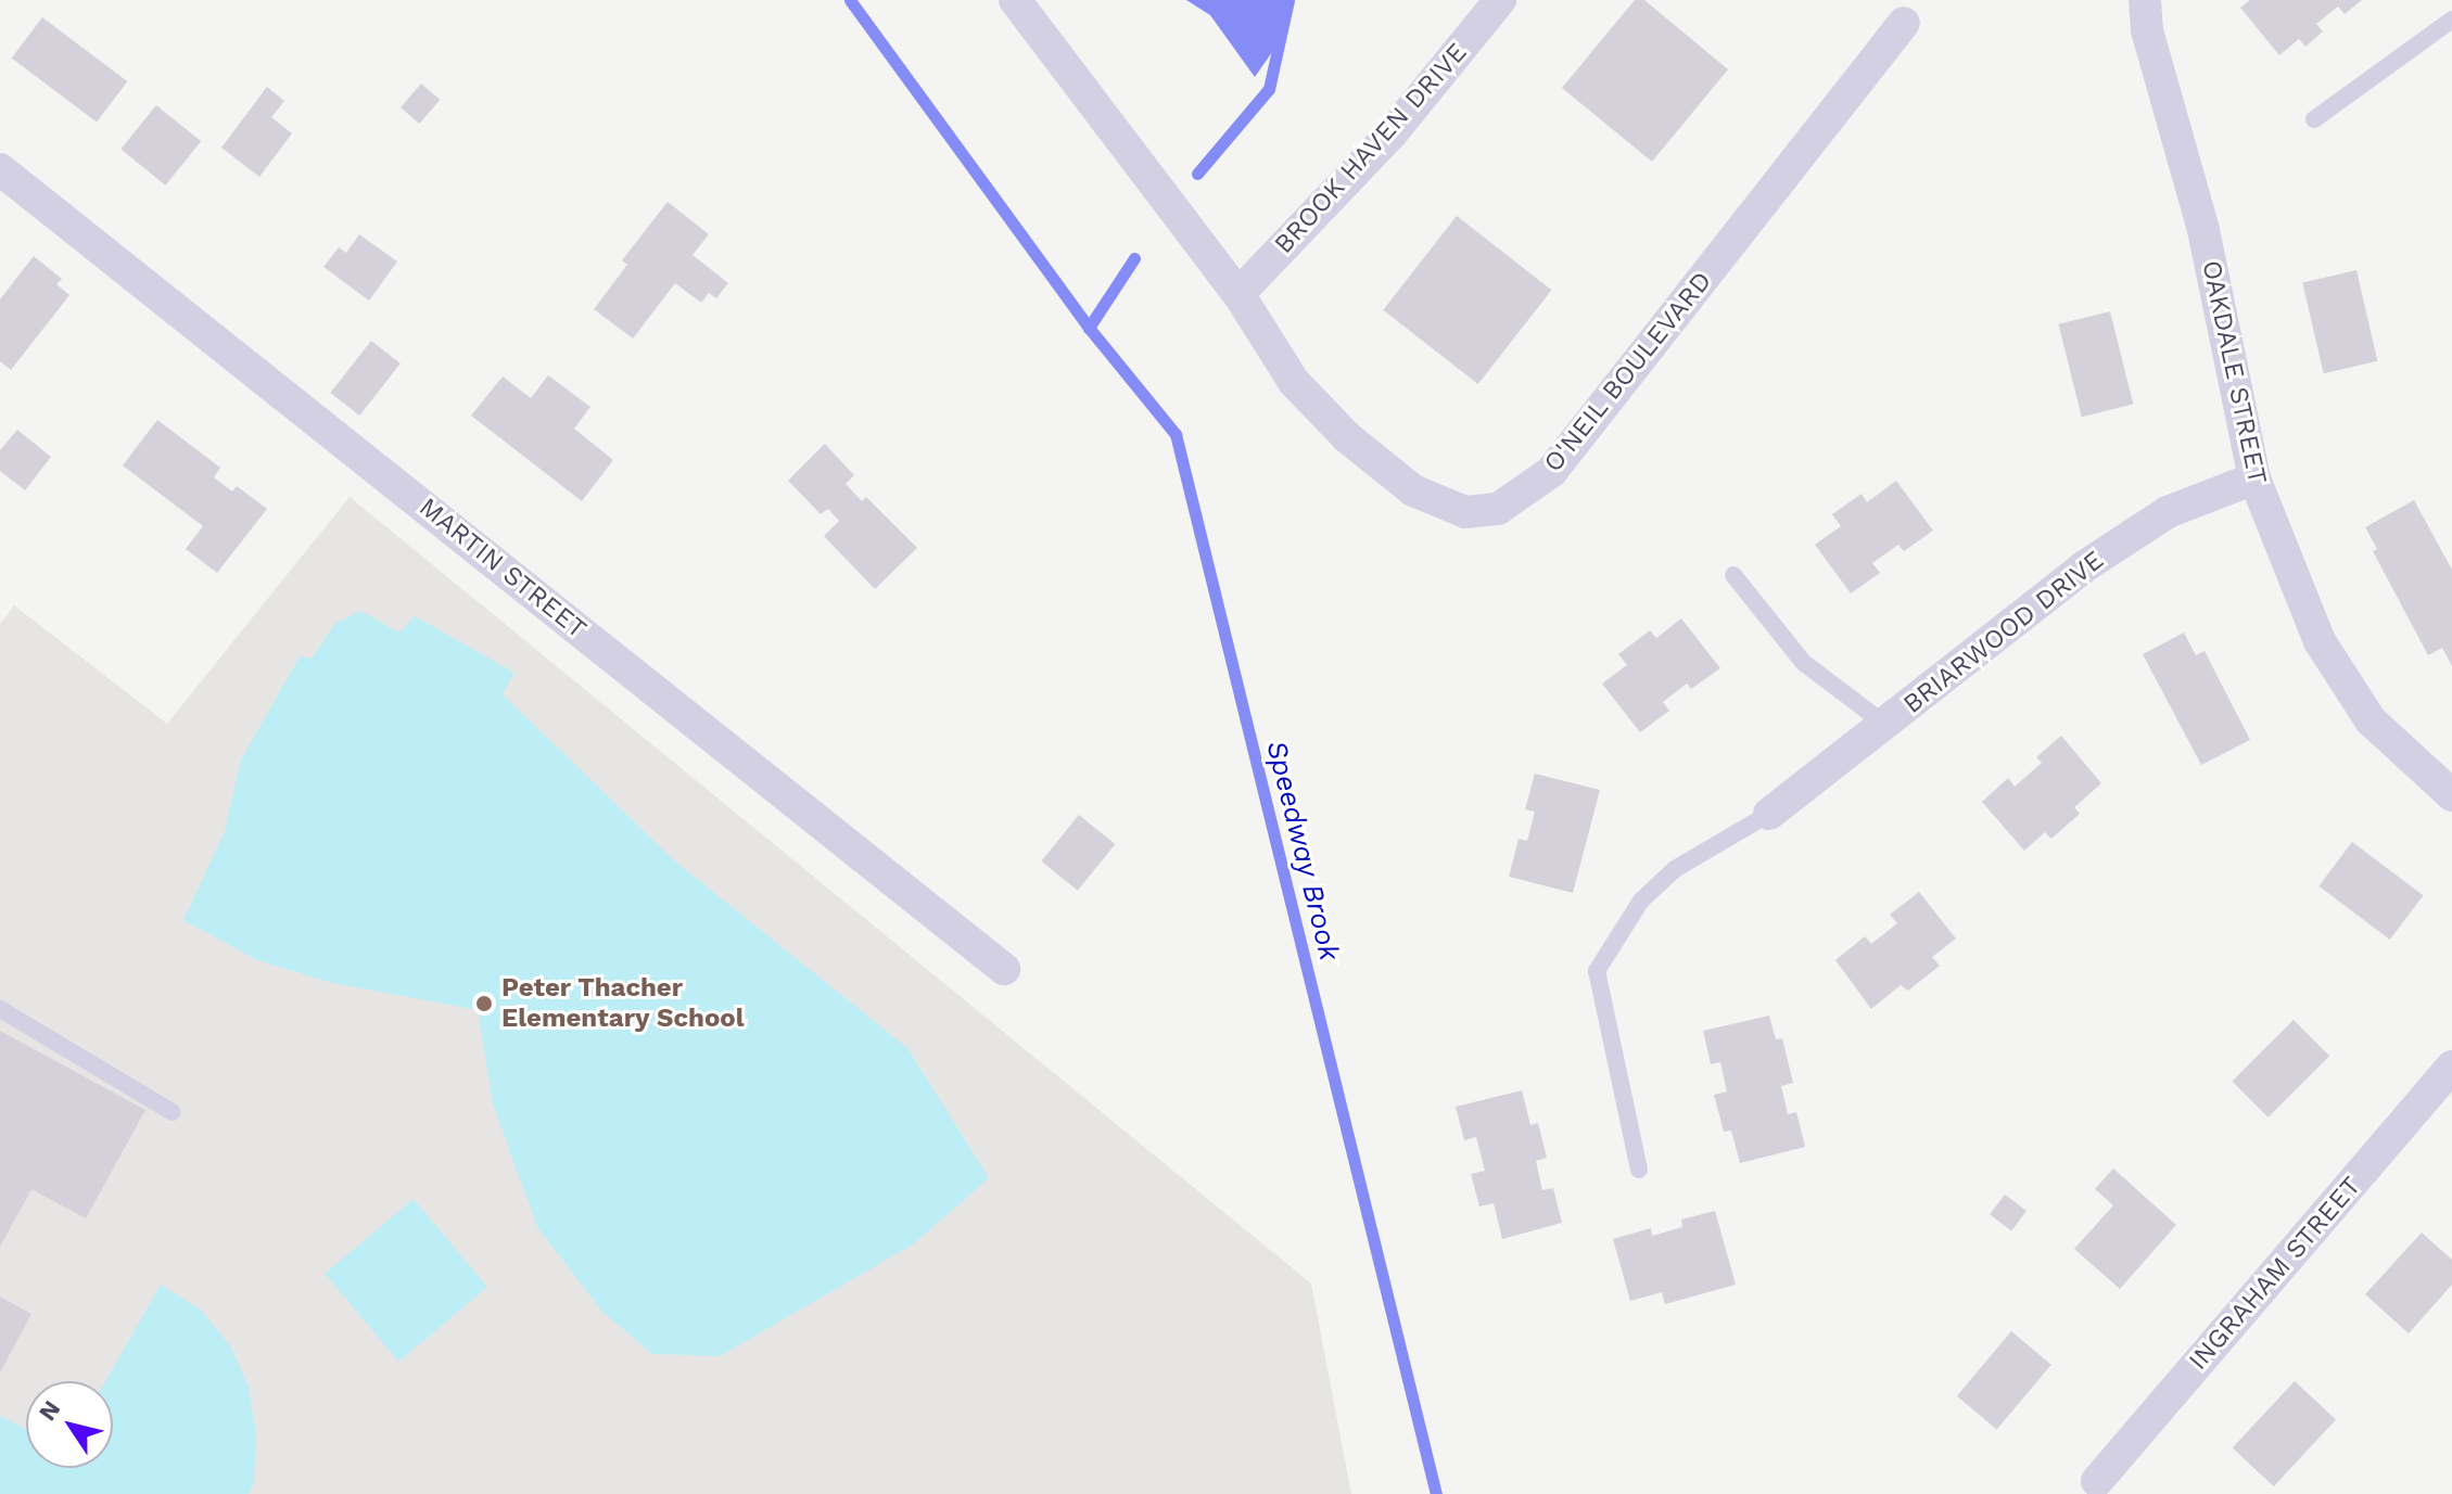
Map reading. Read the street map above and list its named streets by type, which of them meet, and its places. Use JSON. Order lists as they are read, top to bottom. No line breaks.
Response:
{"streets":{"street":["BROOK HAVEN DRIVE","O'NEIL BOULEVARD","OAKDALE STREET","MARTIN STREET","BRIARWOOD DRIVE","INGRAHAM STREET"]},"crossings":[["BROOK HAVEN DRIVE","O'NEIL BOULEVARD"],["OAKDALE STREET","BRIARWOOD DRIVE"]],"water":["Speedway Brook"],"places":["Peter Thacher Elementary School"],"north":"top left"}
